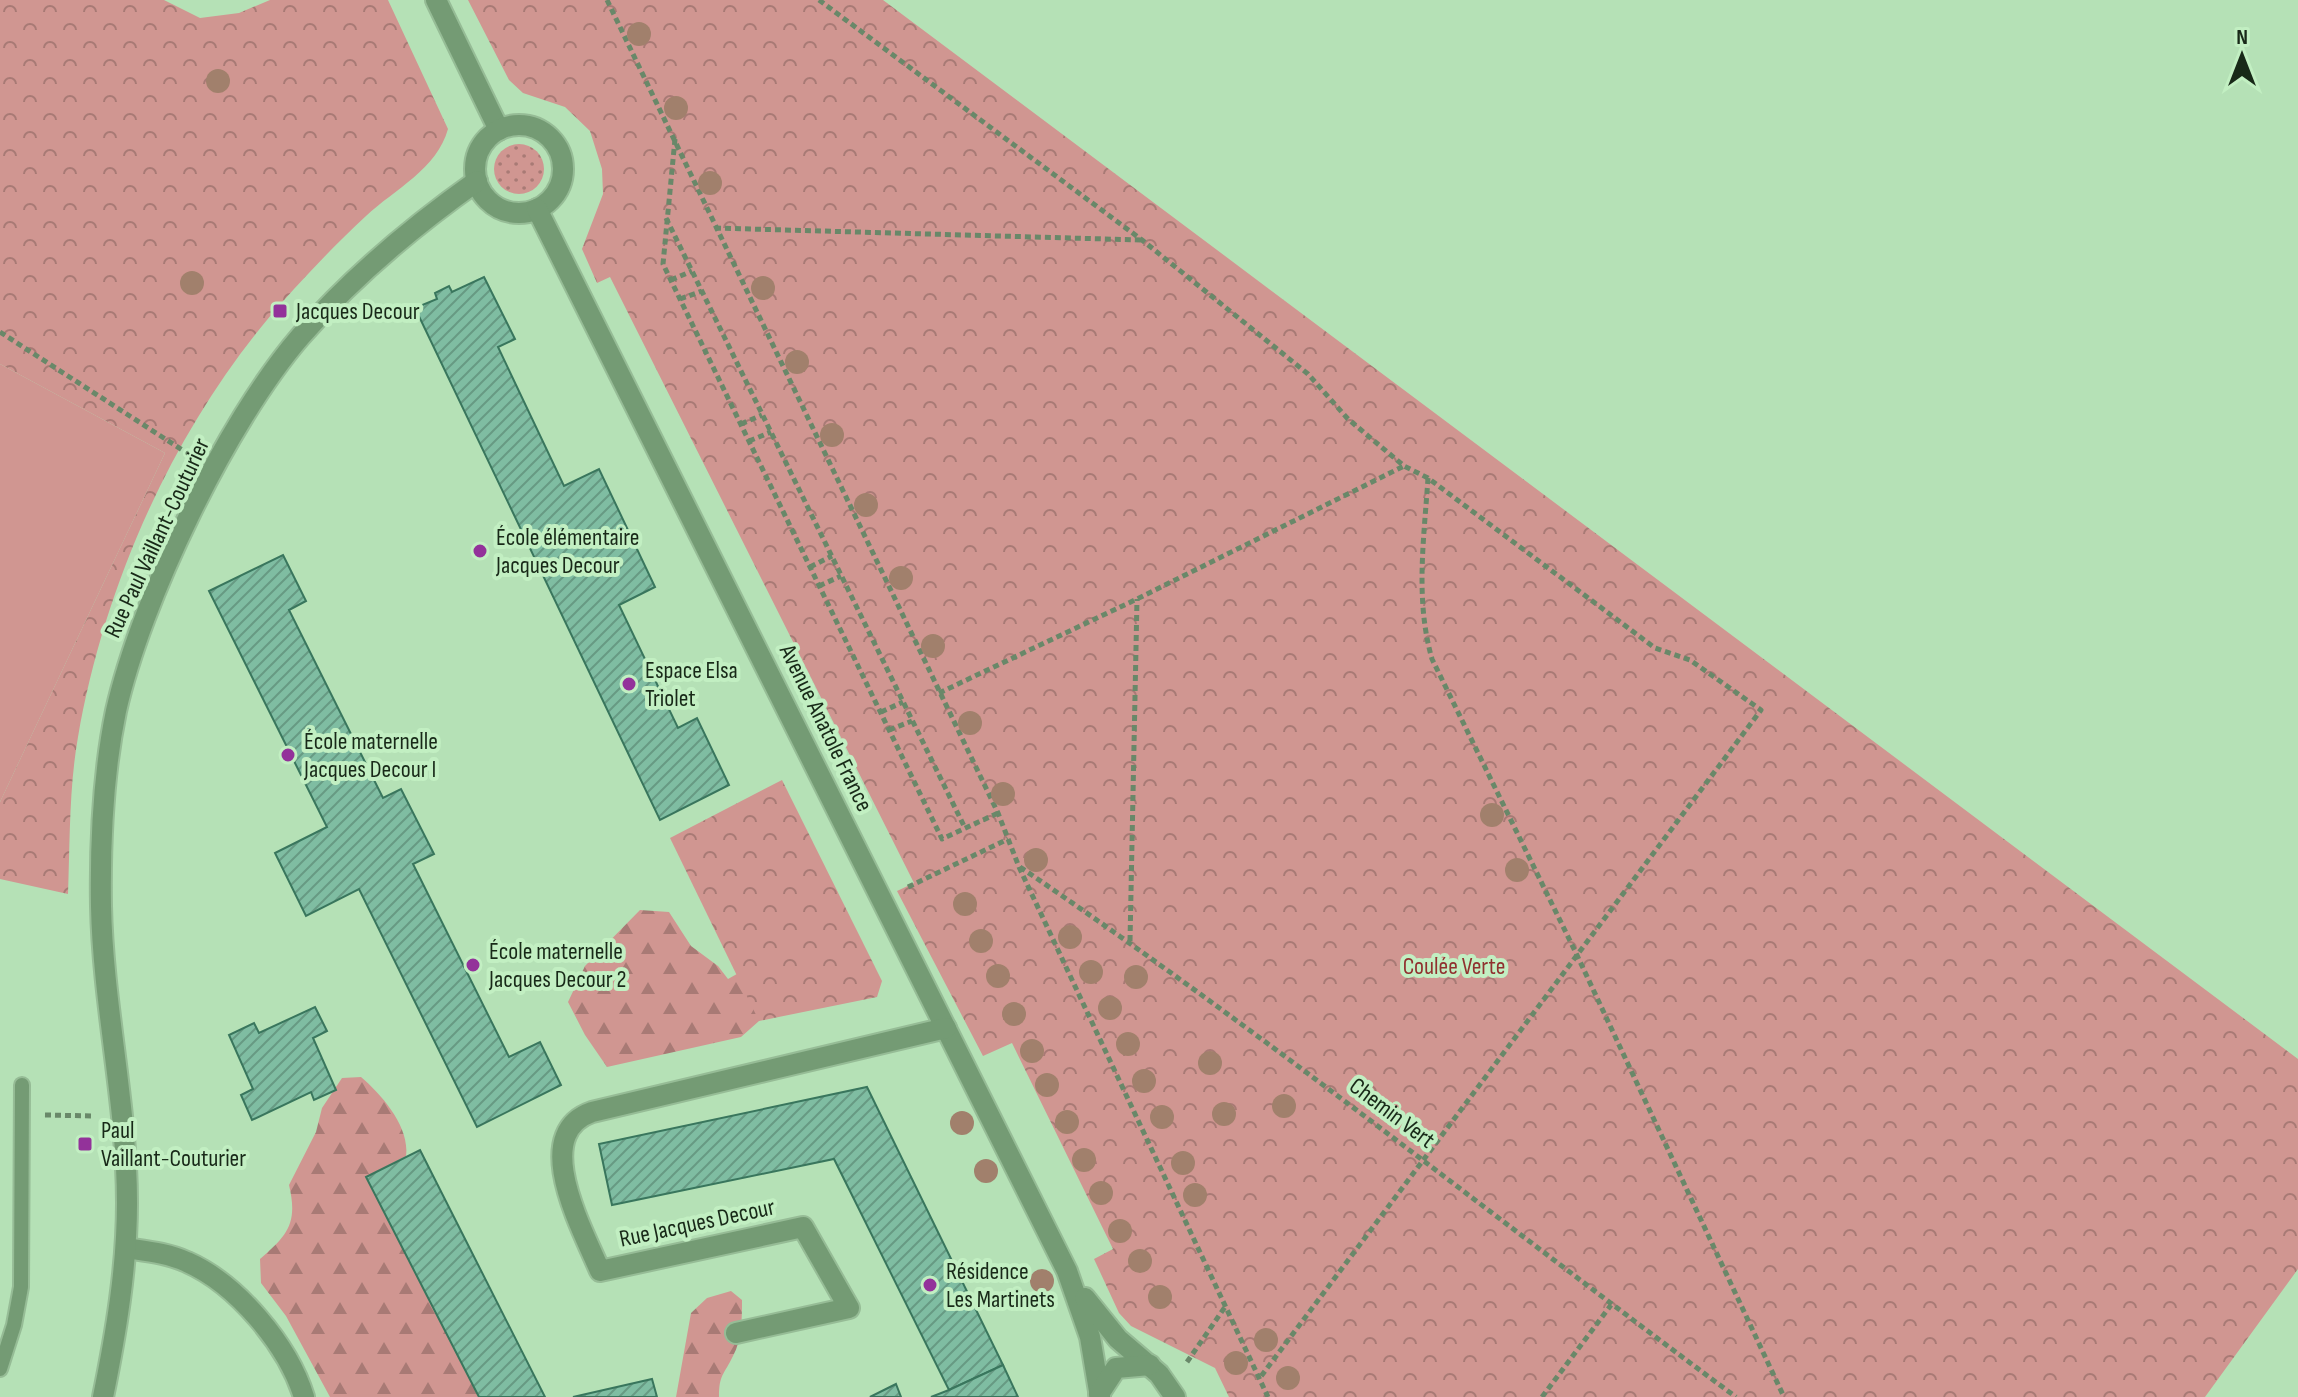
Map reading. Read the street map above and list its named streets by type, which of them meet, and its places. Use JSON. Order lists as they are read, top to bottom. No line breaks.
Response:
{"streets":{"street":["Rue Paul Vaillant-Couturier","Avenue Anatole France","Rue Jacques Decour"],"path":["Chemin Vert"]},"crossings":[["Rue Paul Vaillant-Couturier","Avenue Anatole France"],["Avenue Anatole France","Rue Jacques Decour"]],"parks":["Coulée Verte"],"places":{"transit":["Jacques Decour","Paul Vaillant-Couturier"],"other":["École élémentaire Jacques Decour","Espace Elsa Triolet","École maternelle Jacques Decour I","École maternelle Jacques Decour 2","Résidence Les Martinets"]},"north":"top"}
